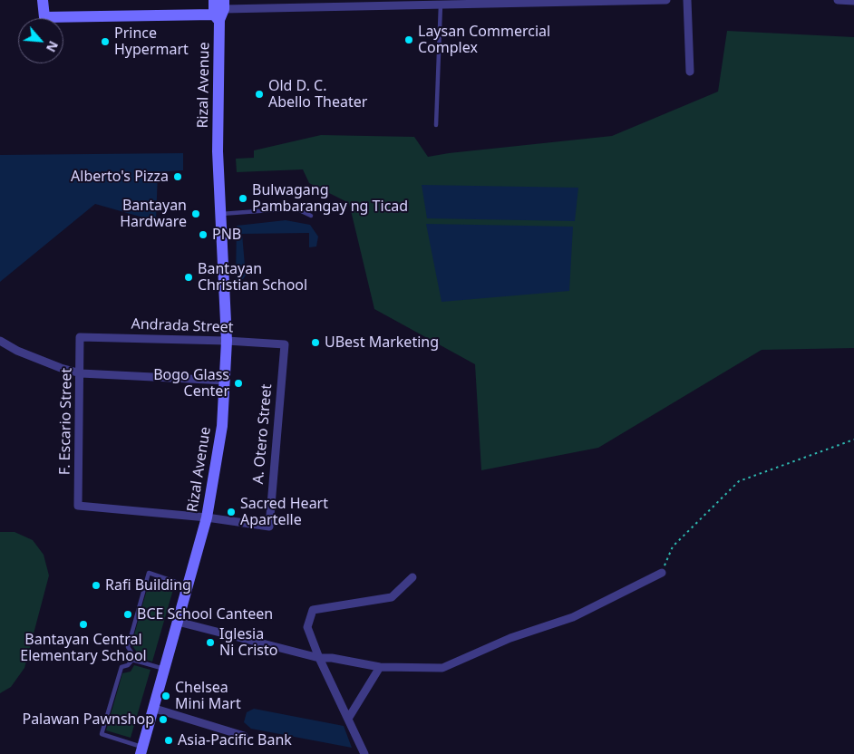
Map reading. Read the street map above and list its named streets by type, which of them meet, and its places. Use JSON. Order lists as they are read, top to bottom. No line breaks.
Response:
{"streets":{"main road":["Rizal Avenue"],"street":["Andrada Street","F. Escario Street","A. Otero Street"]},"crossings":[["Rizal Avenue","Andrada Street"],["Rizal Avenue","F. Escario Street"],["Rizal Avenue","A. Otero Street"],["Andrada Street","F. Escario Street"],["Andrada Street","A. Otero Street"],["F. Escario Street","A. Otero Street"]],"places":["Laysan Commercial Complex","Prince Hypermart","Old D. C. Abello Theater","Alberto's Pizza","Bulwagang Pambarangay ng Ticad","Bantayan Hardware","PNB","Bantayan Christian School","UBest Marketing","Bogo Glass Center","Sacred Heart Apartelle","Rafi Building","BCE School Canteen","Bantayan Central Elementary School","Iglesia Ni Cristo","Chelsea Mini Mart","Palawan Pawnshop","Asia-Pacific Bank"],"north":"bottom right"}
